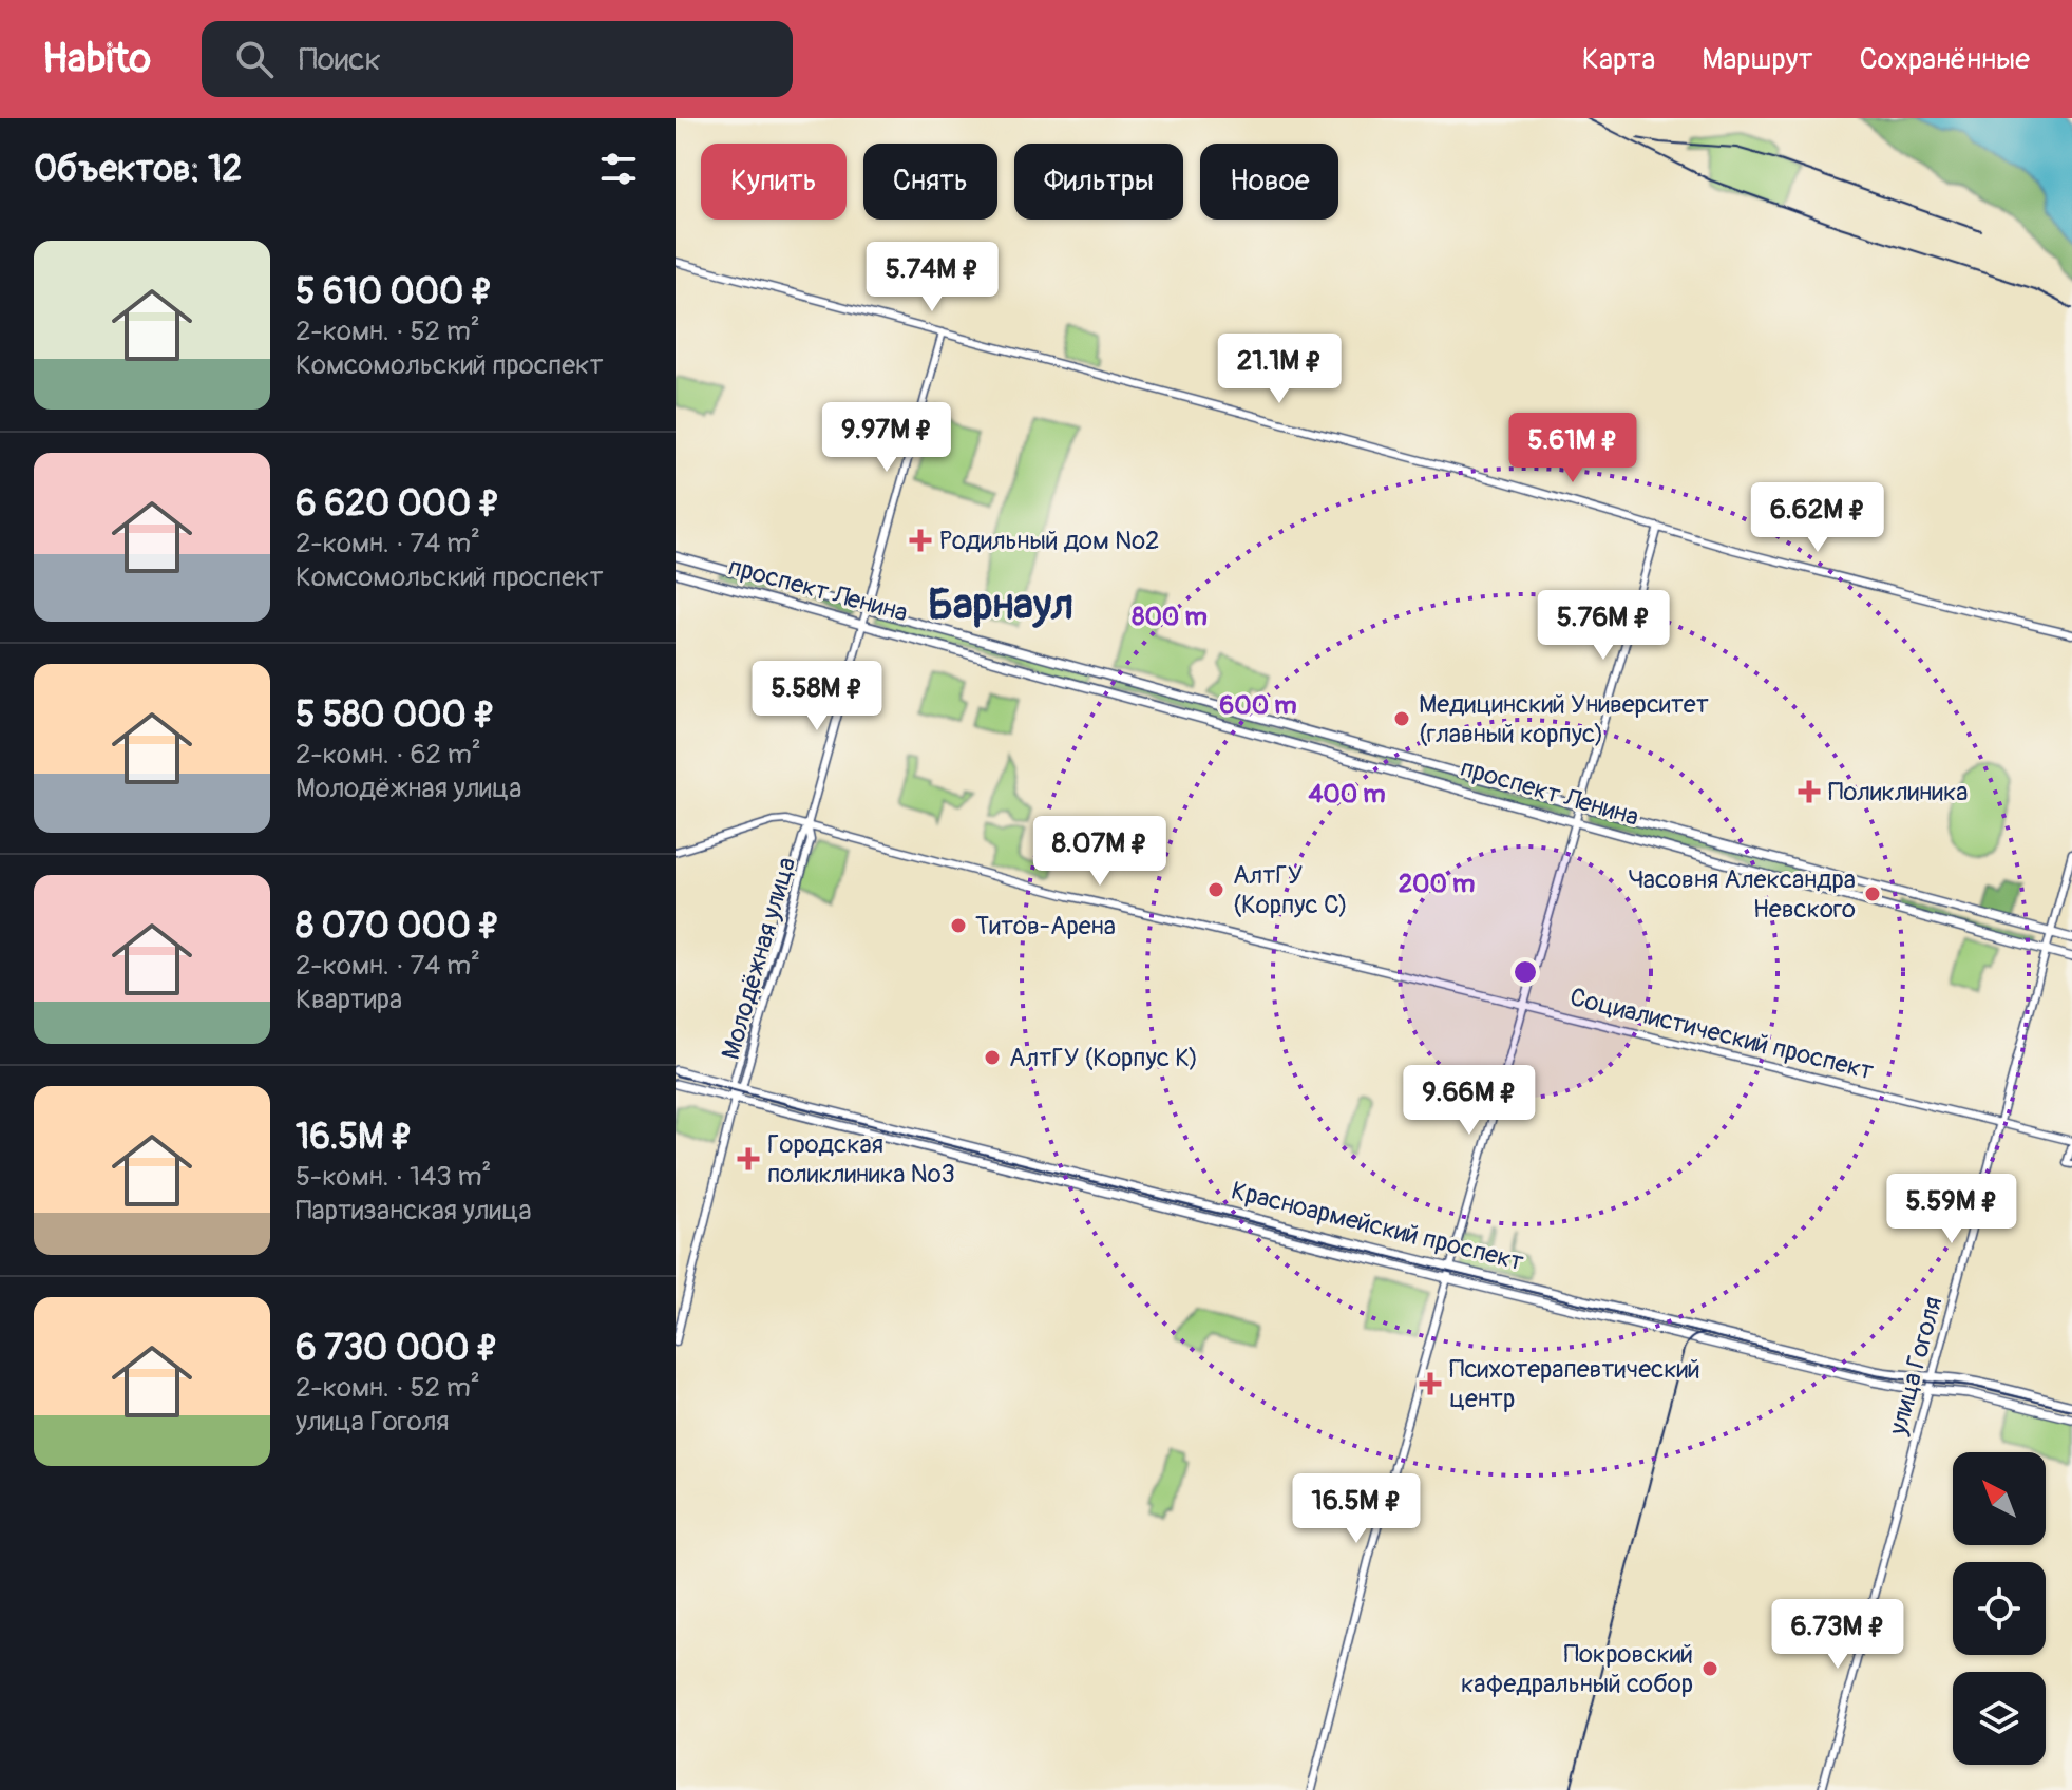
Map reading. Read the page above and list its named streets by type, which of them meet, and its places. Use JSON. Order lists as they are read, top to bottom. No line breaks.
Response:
{"streets":{"main road":["проспект Ленина","Красноармейский проспект"],"street":["Молодёжная улица","Социалистический проспект","улица Гоголя"]},"crossings":[["проспект Ленина","Молодёжная улица"],["проспект Ленина","улица Гоголя"],["Молодёжная улица","Социалистический проспект"],["Молодёжная улица","Красноармейский проспект"],["Социалистический проспект","улица Гоголя"],["Красноармейский проспект","улица Гоголя"]],"districts":["Барнаул"],"places":{"health":["Родильный дом №2","Поликлиника","Городская поликлиника №3","Психотерапевтический центр"],"other":["Медицинский Университет (главный корпус)","АлтГУ (Корпус С)","Часовня Александра Невского","Титов-Арена","АлтГУ (Корпус К)","Покровский кафедральный собор"]},"north":"top left","page":{"header":"Habito","search":"Поиск","nav":["Карта","Маршрут","Сохранённые"],"heading":"Объектов: 12","chip":["Купить","Снять","Фильтры","Новое"],"list":[{"name":"5 610 000 ₽","note":"2-комн. · 52 m² · Комсомольский проспект"},{"name":"6 620 000 ₽","note":"2-комн. · 74 m² · Комсомольский проспект"},{"name":"5 580 000 ₽","note":"2-комн. · 62 m² · Молодёжная улица"},{"name":"8 070 000 ₽","note":"2-комн. · 74 m² · Квартира"},{"name":"16.5M ₽","note":"5-комн. · 143 m² · Партизанская улица"},{"name":"6 730 000 ₽","note":"2-комн. · 52 m² · улица Гоголя"}],"price":["5.74M ₽","21.1M ₽","9.97M ₽","5.61M ₽","6.62M ₽","5.76M ₽","5.58M ₽","8.07M ₽","9.66M ₽","5.59M ₽","16.5M ₽","6.73M ₽"]},"rings":["800 m","600 m","400 m","200 m"]}
